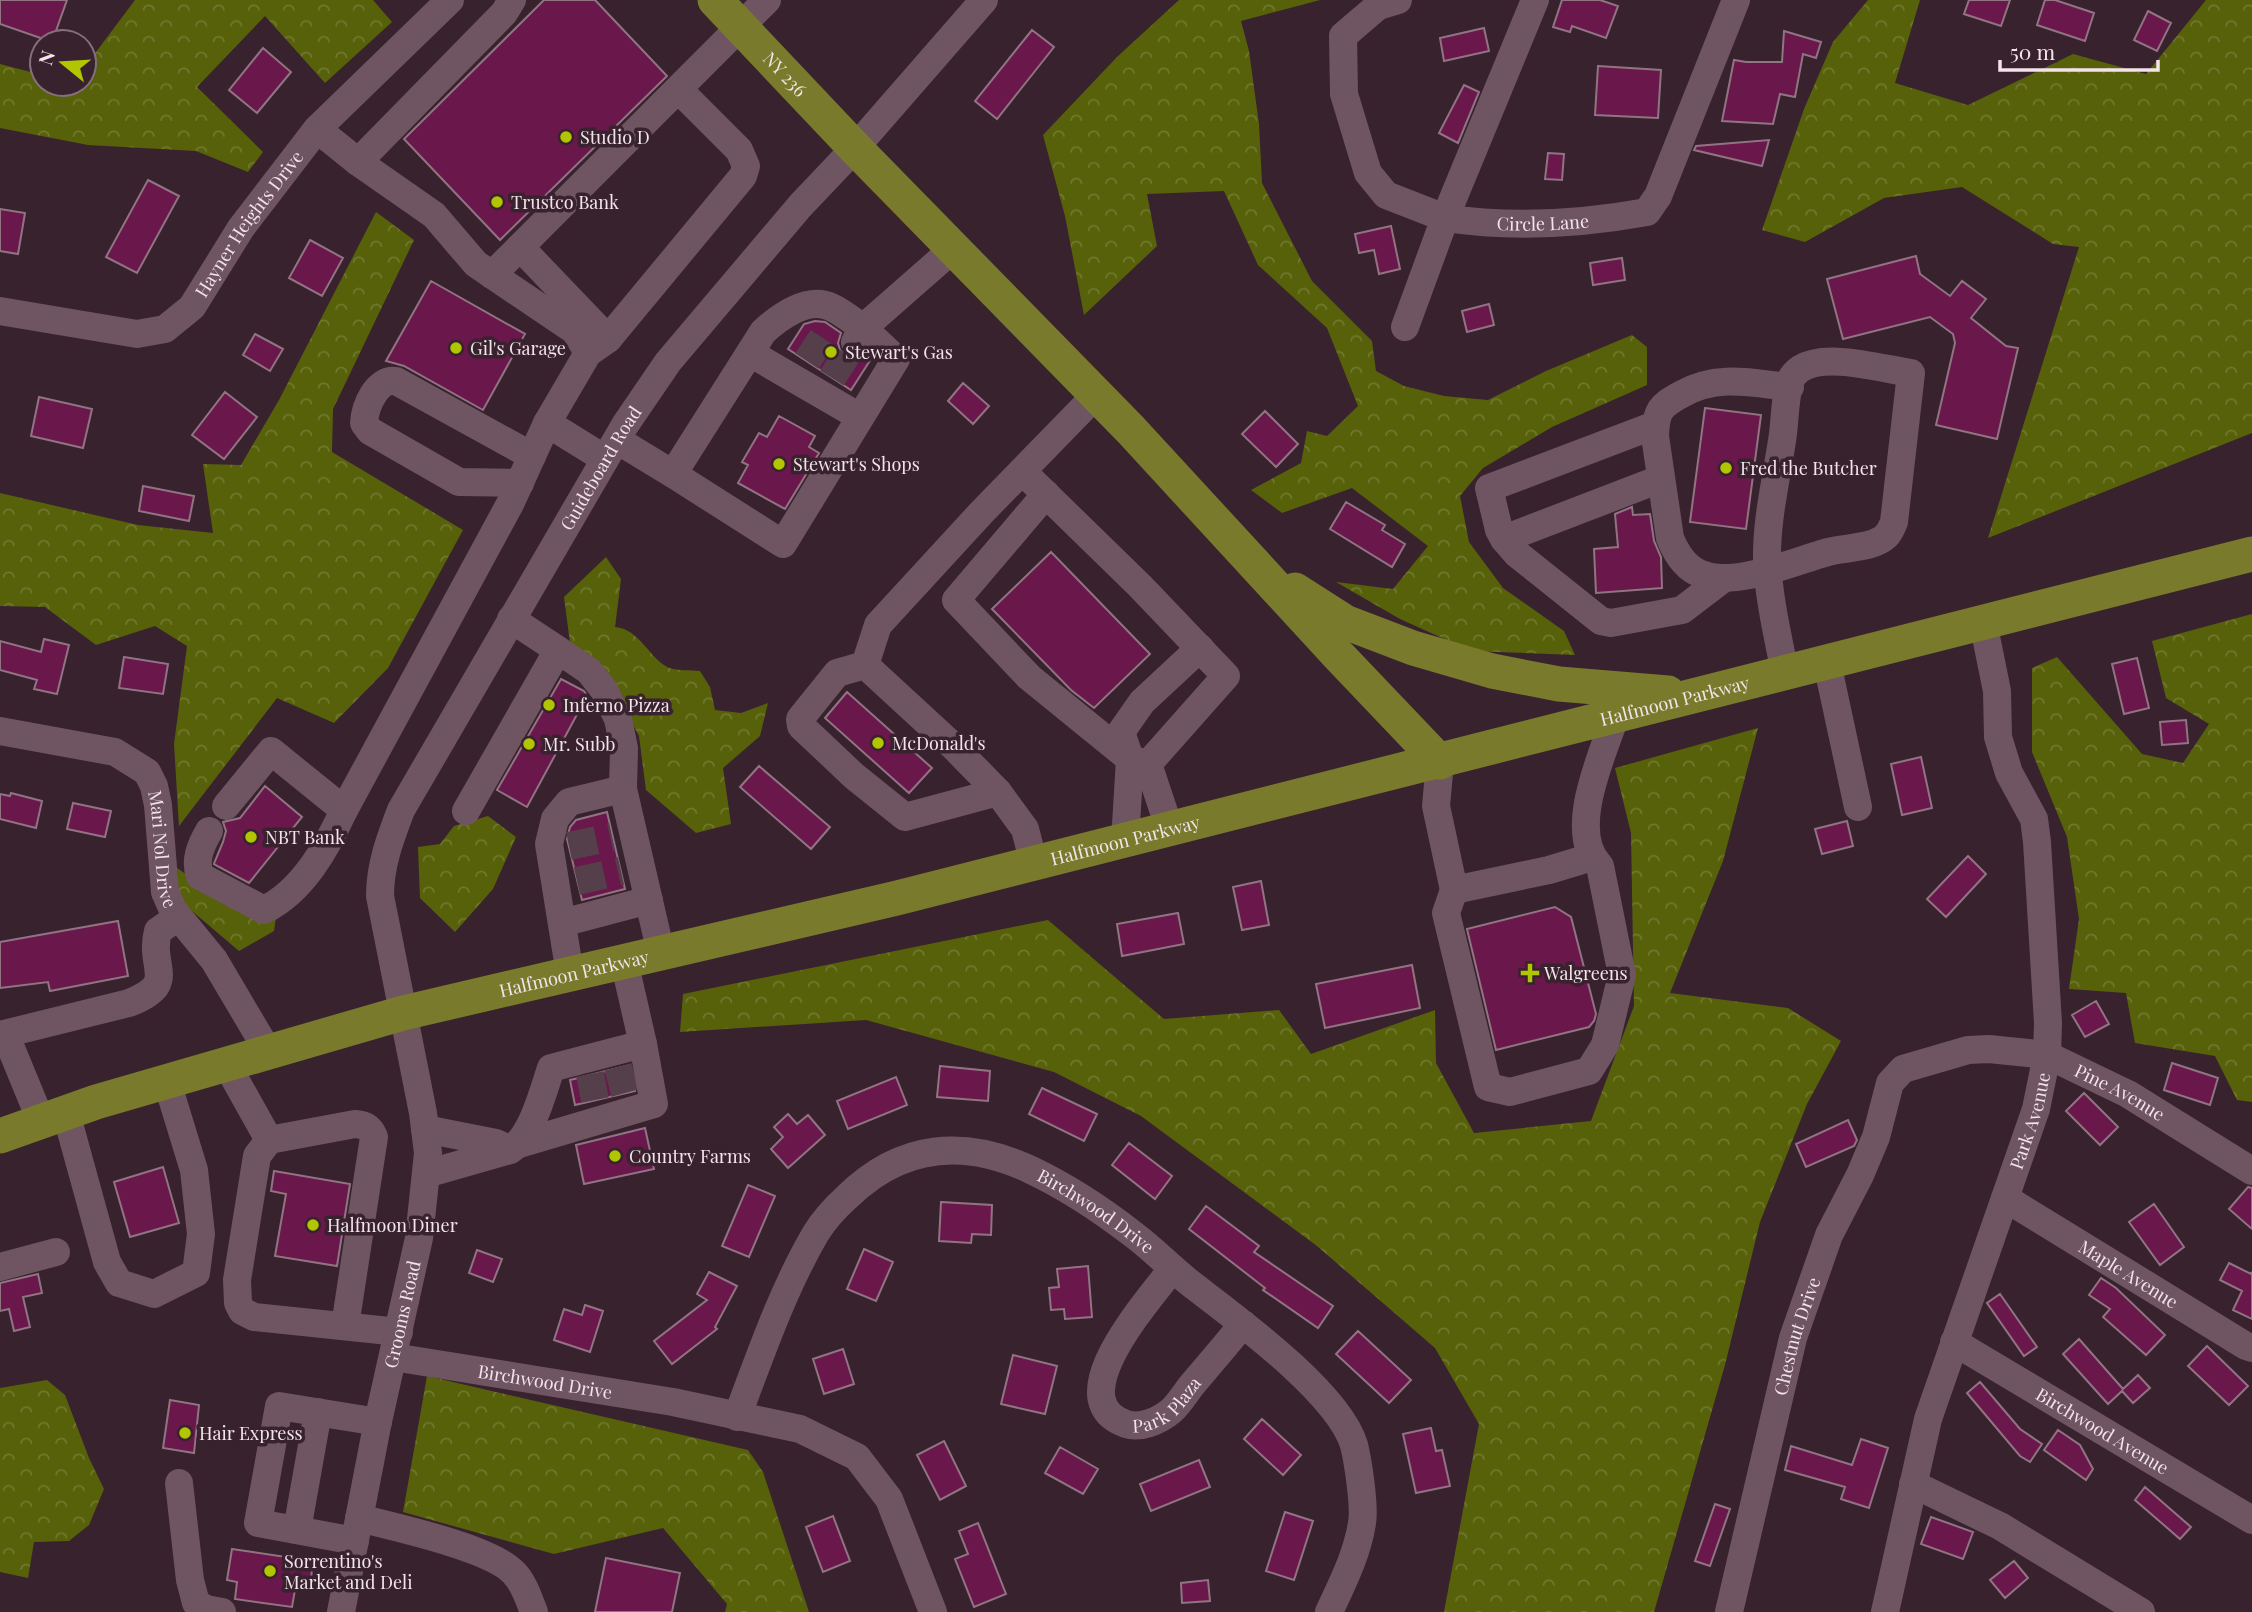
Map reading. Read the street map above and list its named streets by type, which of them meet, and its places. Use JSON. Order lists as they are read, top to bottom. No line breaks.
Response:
{"streets":{"main road":["NY 236","Halfmoon Parkway"],"street":["Circle Lane","Hayner Heights Drive","Guideboard Road","Mari Nol Drive","Pine Avenue","Park Avenue","Birchwood Drive","Maple Avenue","Grooms Road","Chestnut Drive","Park Plaza","Birchwood Avenue"]},"crossings":[["NY 236","Guideboard Road"],["NY 236","Halfmoon Parkway"],["Guideboard Road","Halfmoon Parkway"],["Guideboard Road","Grooms Road"],["Halfmoon Parkway","Mari Nol Drive"],["Halfmoon Parkway","Park Avenue"],["Halfmoon Parkway","Grooms Road"],["Pine Avenue","Park Avenue"],["Pine Avenue","Chestnut Drive"],["Park Avenue","Maple Avenue"],["Park Avenue","Birchwood Avenue"],["Birchwood Drive","Grooms Road"],["Birchwood Drive","Park Plaza"]],"places":{"other":["Studio D","Trustco Bank","Gil's Garage","Stewart's Gas","Stewart's Shops","Fred the Butcher","Inferno Pizza","McDonald's","Mr. Subb","NBT Bank","Country Farms","Halfmoon Diner","Hair Express","Sorrentino's Market and Deli"],"health":["Walgreens"]},"scale_bar":"50 m","north":"left"}
